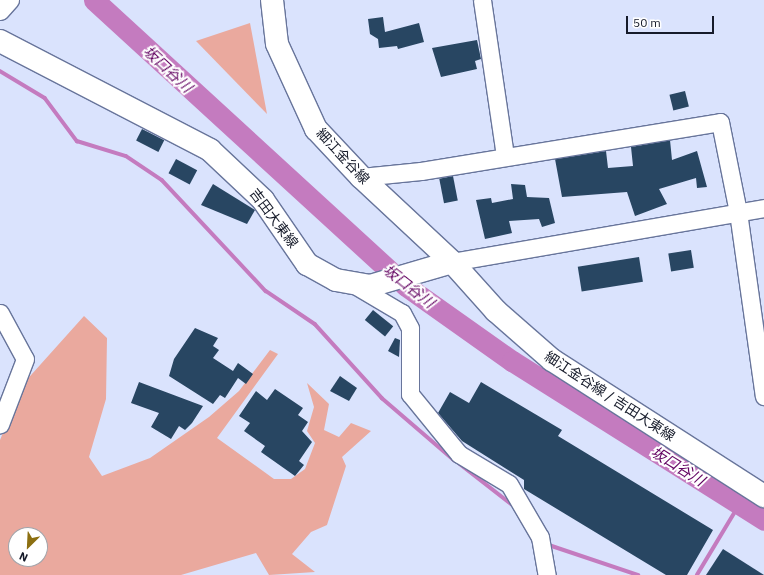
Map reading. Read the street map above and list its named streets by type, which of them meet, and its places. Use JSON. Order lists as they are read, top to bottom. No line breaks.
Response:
{"streets":{"main road":["細江金谷線","吉田大東線","細江金谷線 / 吉田大東線"]},"crossings":[["細江金谷線","細江金谷線 / 吉田大東線"]],"water":["坂口谷川"],"scale_bar":"50 m","north":"bottom left"}
